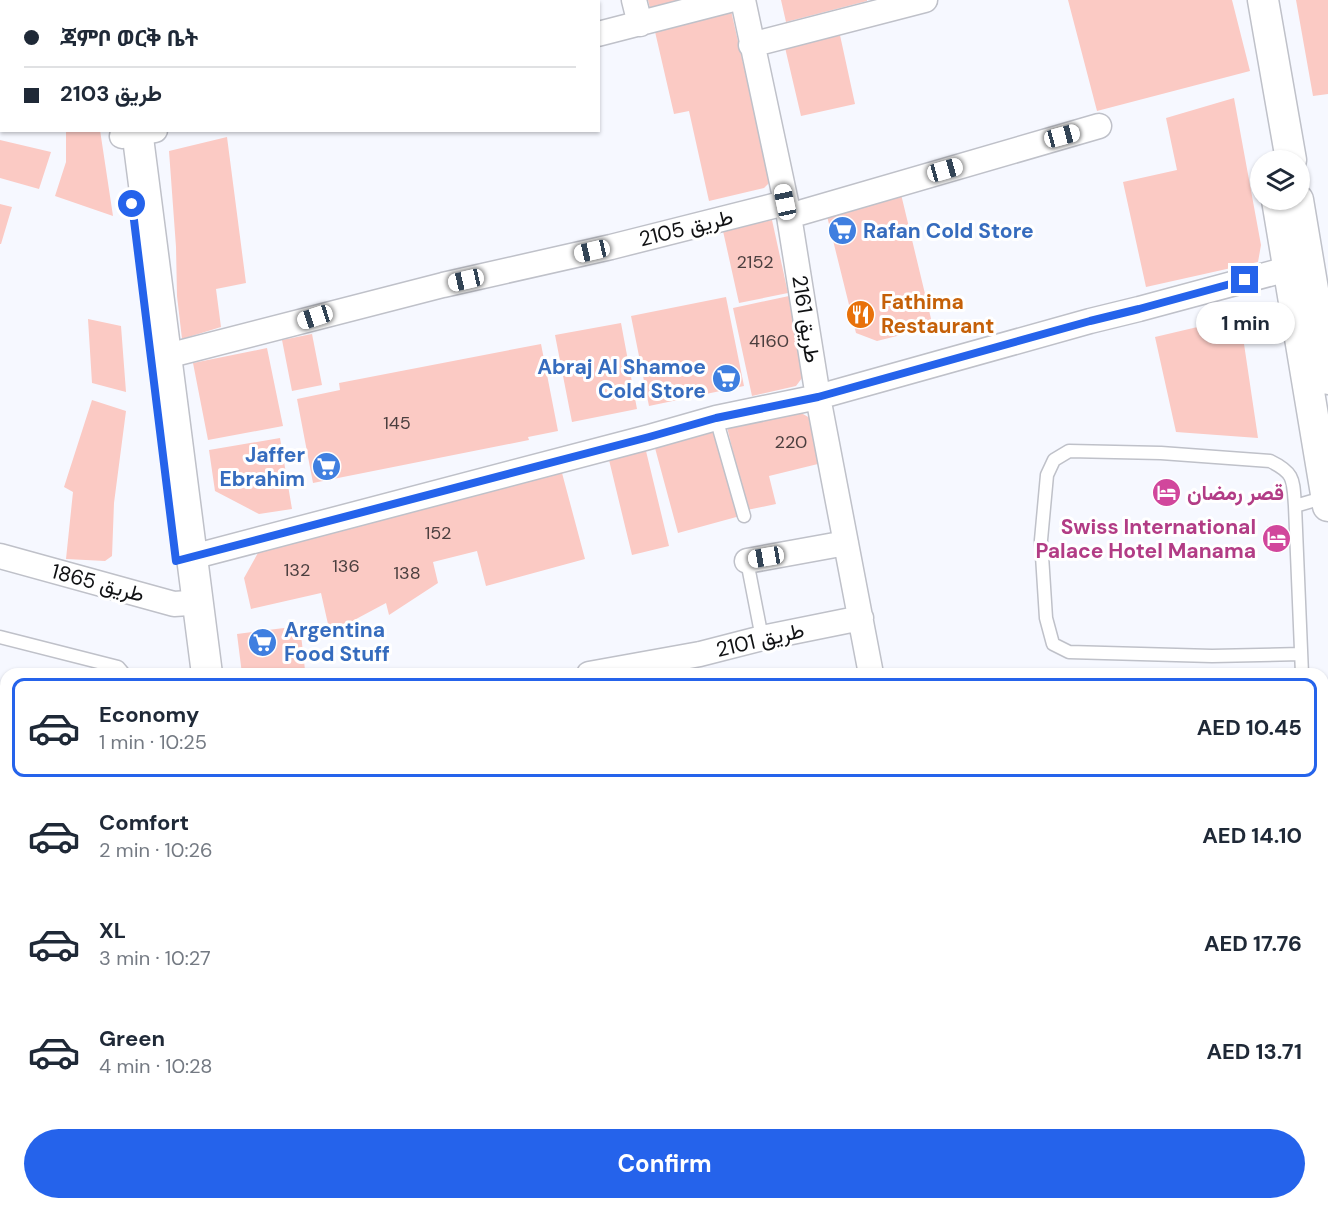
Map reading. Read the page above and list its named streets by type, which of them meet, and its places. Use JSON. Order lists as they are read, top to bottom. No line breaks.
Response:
{"streets":{"street":["طريق 2105","طريق 2161","طريق 1865","طريق 2101"]},"crossings":[["طريق 2105","طريق 2161"],["طريق 2161","طريق 2101"]],"places":{"supermarket":["Rafan Cold Store","Abraj Al Shamoe Cold Store","Jaffer Ebrahim","Argentina Food Stuff"],"restaurant":["Fathima Restaurant"],"hotel":["قصر رمضان","Swiss International Palace Hotel Manama"]},"house_numbers":["2152","4160","145","220","152","136","132","138"],"page":{"banner":["ጃምቦ ወርቅ ቤት","طريق 2103"],"bubble":"1 min","list":[{"name":"Economy","note":"1 min · 10:25","value":"AED 10.45"},{"name":"Comfort","note":"2 min · 10:26","value":"AED 14.10"},{"name":"XL","note":"3 min · 10:27","value":"AED 17.76"},{"name":"Green","note":"4 min · 10:28","value":"AED 13.71"}],"buttons":"Confirm"}}
